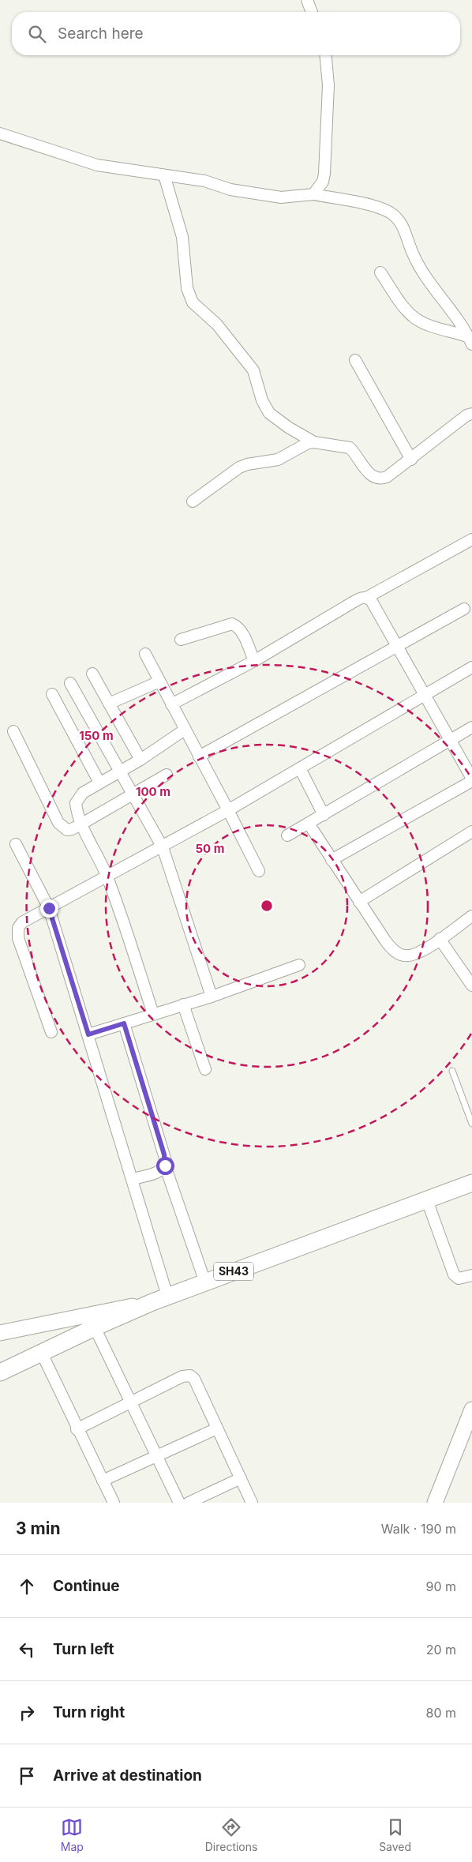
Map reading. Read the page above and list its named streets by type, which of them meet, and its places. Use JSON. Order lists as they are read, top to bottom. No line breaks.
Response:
{"streets":{"main road":["SH43"]},"page":{"search":"Search here","heading":["3 min","Walk · 190 m"],"list":[["Continue","90 m"],["Turn left","20 m"],["Turn right","80 m"],"Arrive at destination"],"nav":["Map","Directions","Saved"]},"rings":["150 m","100 m","50 m"]}
